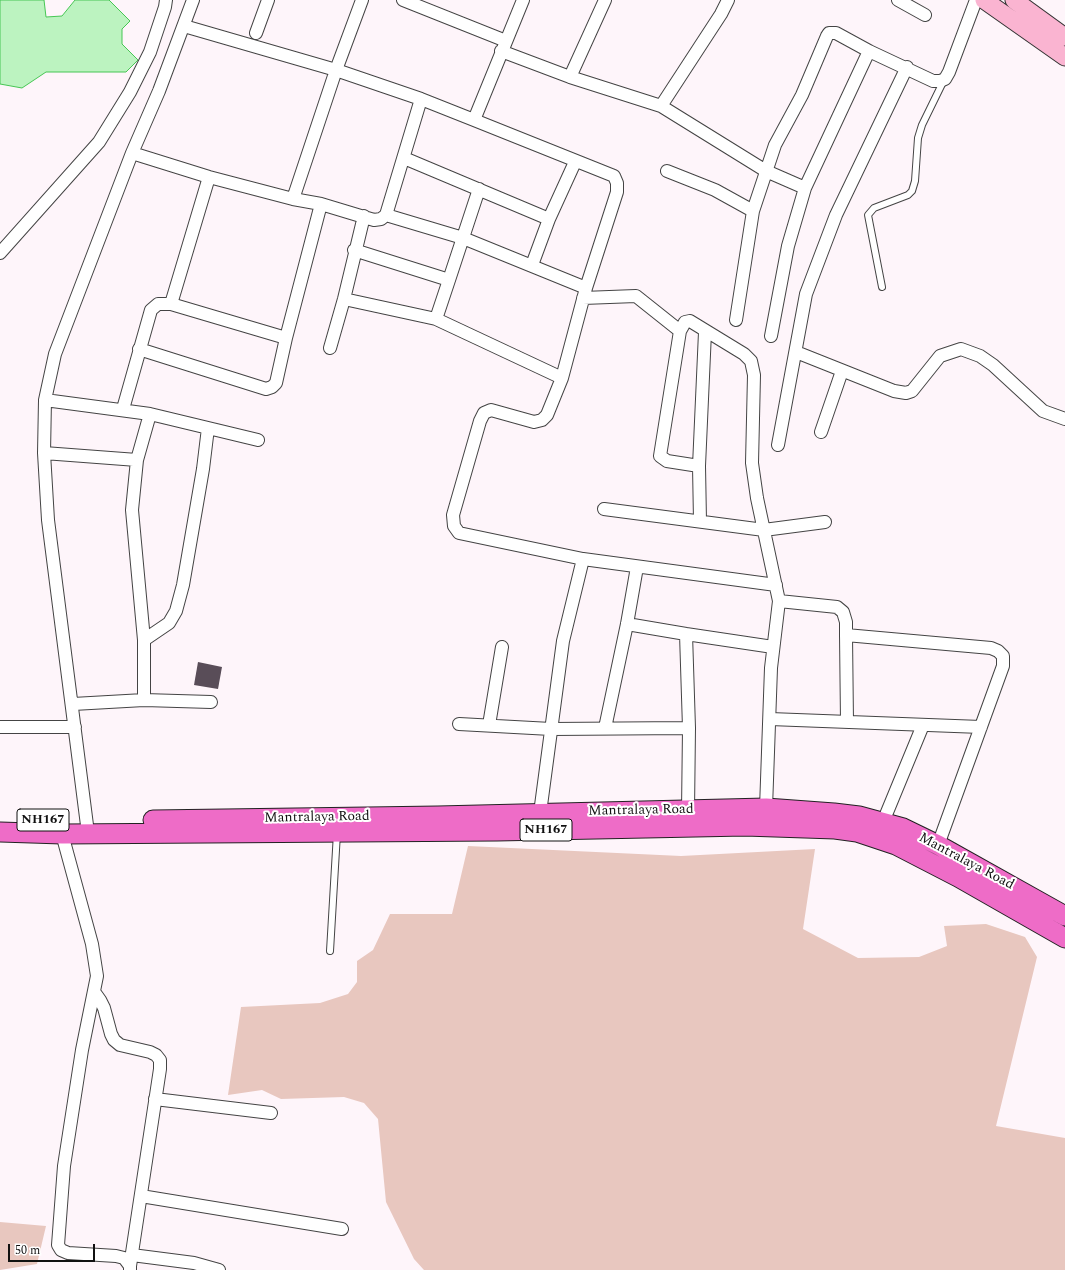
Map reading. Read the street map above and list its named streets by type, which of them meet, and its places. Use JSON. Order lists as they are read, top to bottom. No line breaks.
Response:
{"streets":{"highway":["Mantralaya Road","NH167"]},"crossings":[["Mantralaya Road","NH167"]],"scale_bar":"50 m"}
